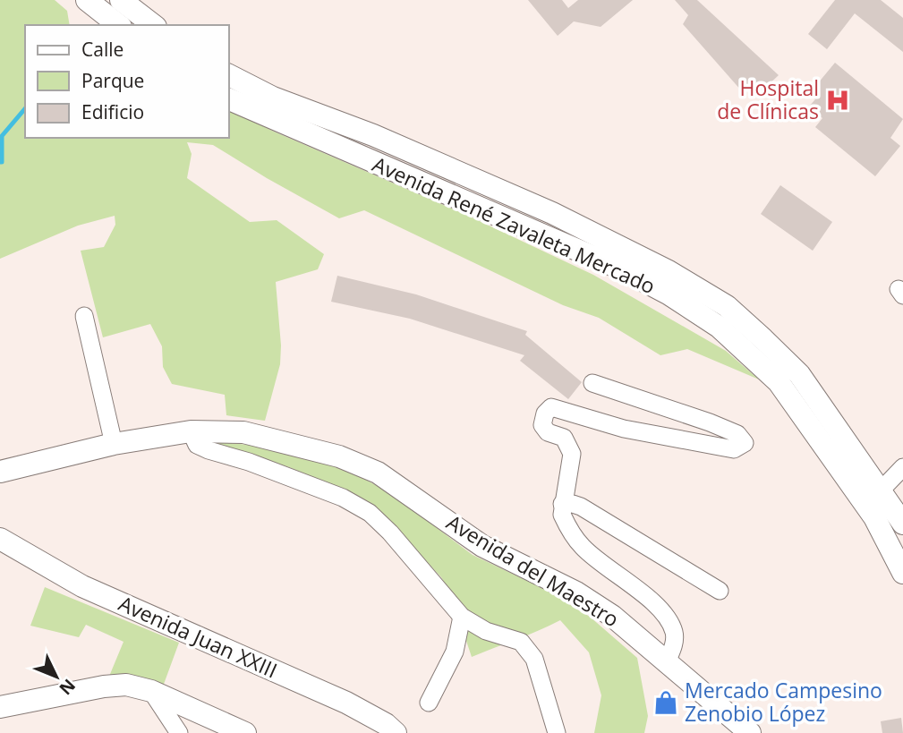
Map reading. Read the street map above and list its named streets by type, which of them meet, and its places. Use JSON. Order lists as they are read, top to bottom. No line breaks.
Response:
{"streets":{"main road":["Avenida René Zavaleta Mercado","Avenida del Maestro","Avenida Juan XXIII"]},"places":{"hospital":["Hospital de Clínicas"],"shop":["Mercado Campesino Zenobio López"]},"legend":["Calle","Parque","Edificio"],"north":"bottom right"}
